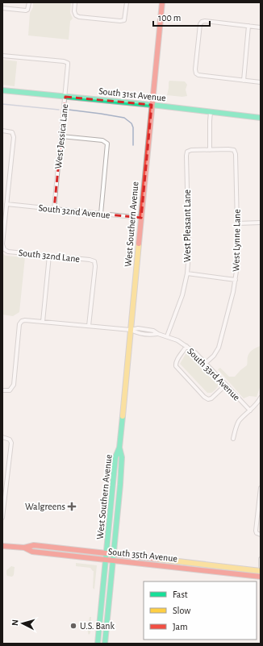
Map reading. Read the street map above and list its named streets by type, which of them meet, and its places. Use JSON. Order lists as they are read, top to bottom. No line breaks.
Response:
{"streets":{"main road":["South 31st Avenue","West Southern Avenue","South 35th Avenue"],"street":["West Jessica Lane","South 32nd Avenue","West Pleasant Lane","West Lynne Lane","South 32nd Lane","South 33rd Avenue"]},"crossings":[["South 31st Avenue","West Jessica Lane"],["South 31st Avenue","West Southern Avenue"],["West Jessica Lane","South 32nd Avenue"],["South 32nd Avenue","West Southern Avenue"],["West Southern Avenue","South 33rd Avenue"],["West Southern Avenue","South 35th Avenue"],["West Pleasant Lane","West Lynne Lane"],["West Pleasant Lane","South 33rd Avenue"],["West Lynne Lane","South 33rd Avenue"],["South 32nd Lane","South 33rd Avenue"]],"places":{"health":["Walgreens"],"other":["U.S. Bank"]},"legend":["Fast","Slow","Jam"],"scale_bar":"100 m","north":"left"}
